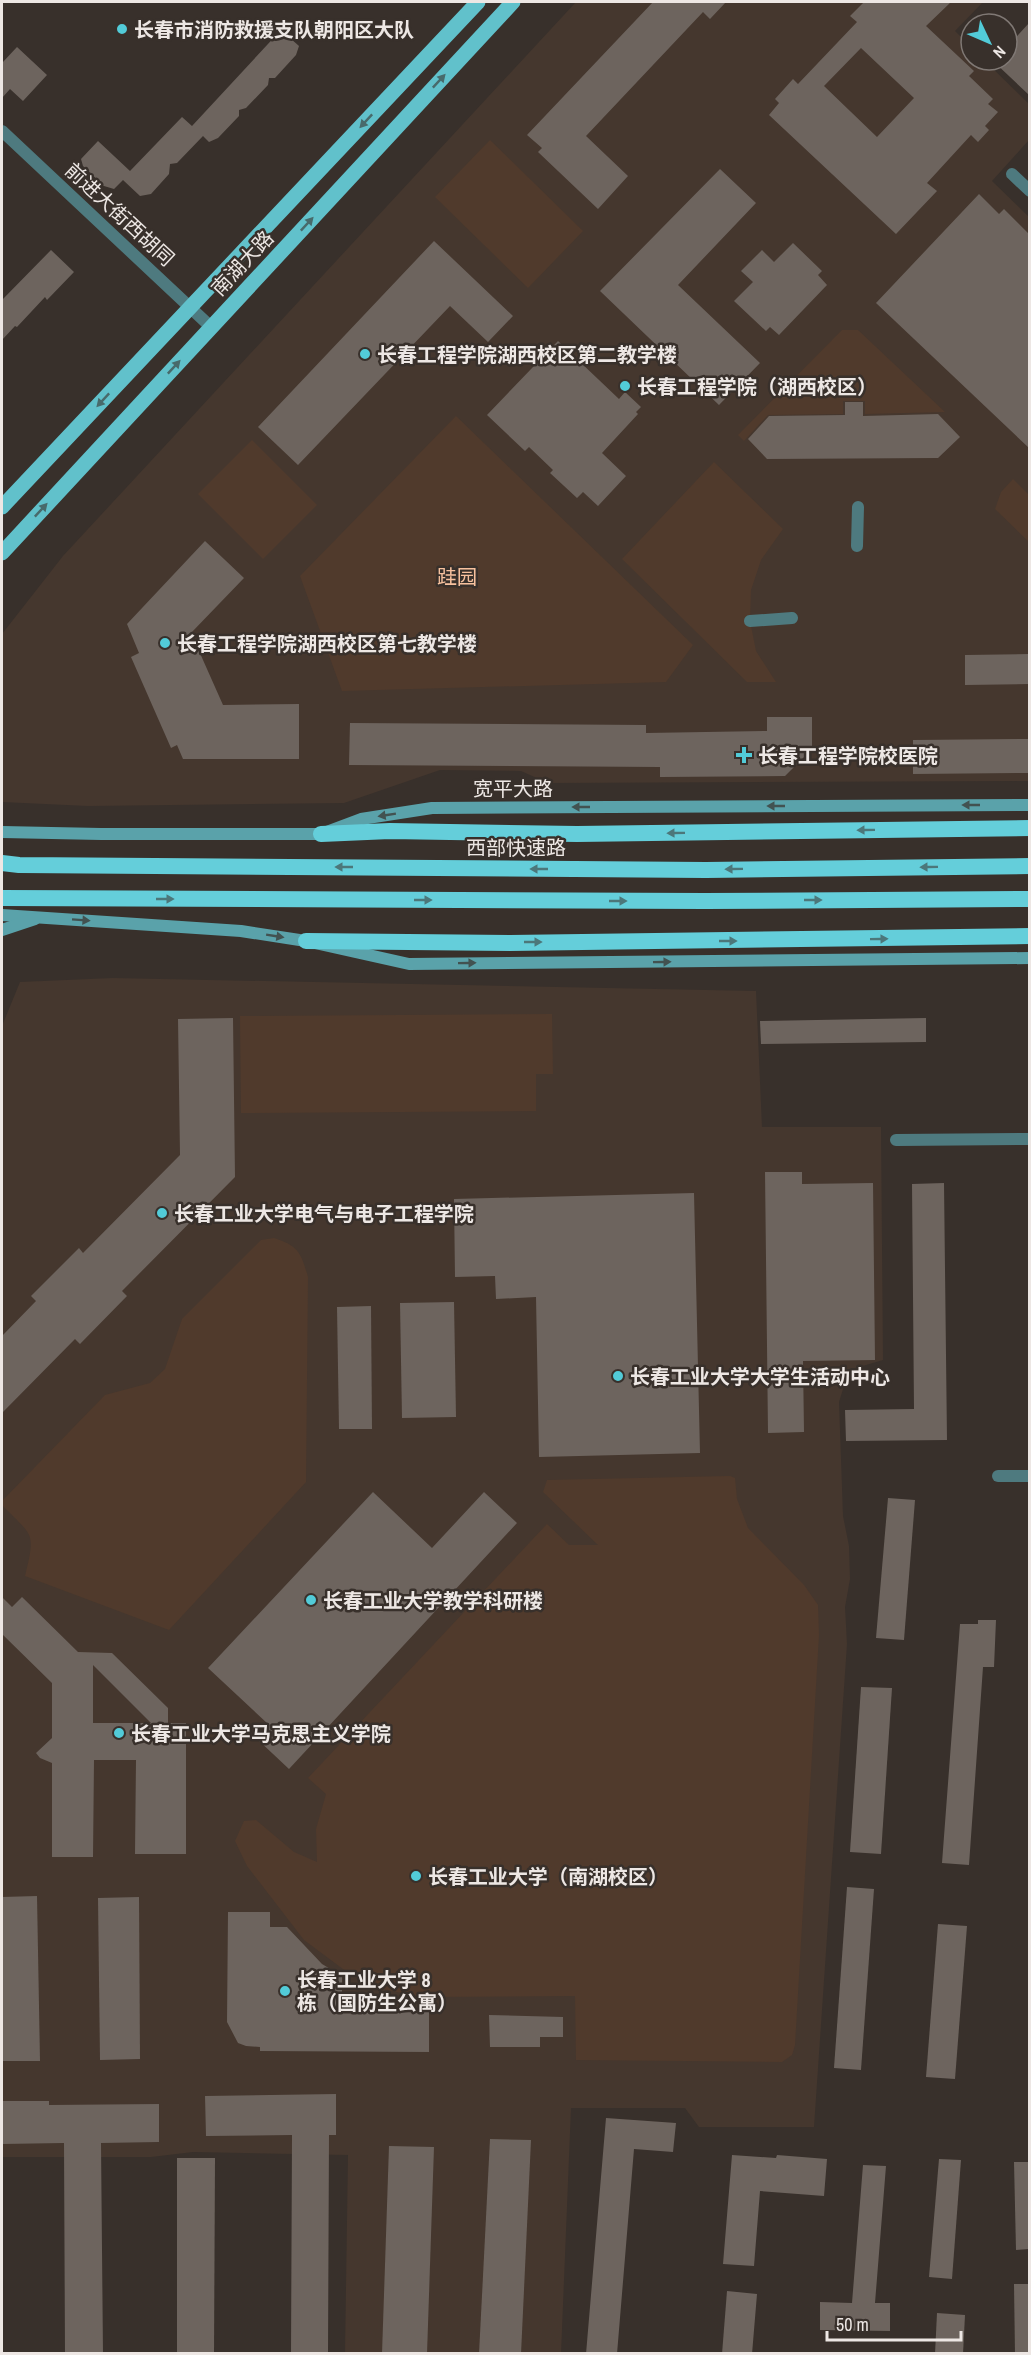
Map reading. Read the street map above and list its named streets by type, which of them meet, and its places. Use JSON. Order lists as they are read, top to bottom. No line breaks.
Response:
{"streets":{"highway":["西部快速路"],"main road":["南湖大路","宽平大路"],"street":["前进大街西胡同"]},"crossings":[["前进大街西胡同","南湖大路"]],"one_way":["宽平大路"],"parks":["跬园"],"places":{"other":["长春市消防救援支队朝阳区大队","长春工程学院湖西校区第二教学楼","长春工程学院（湖西校区）","长春工程学院湖西校区第七教学楼","长春工业大学电气与电子工程学院","长春工业大学大学生活动中心","长春工业大学教学科研楼","长春工业大学马克思主义学院","长春工业大学（南湖校区）","长春工业大学 8 栋（国防生公寓）"],"health":["长春工程学院校医院"]},"scale_bar":"50 m","north":"bottom right"}
